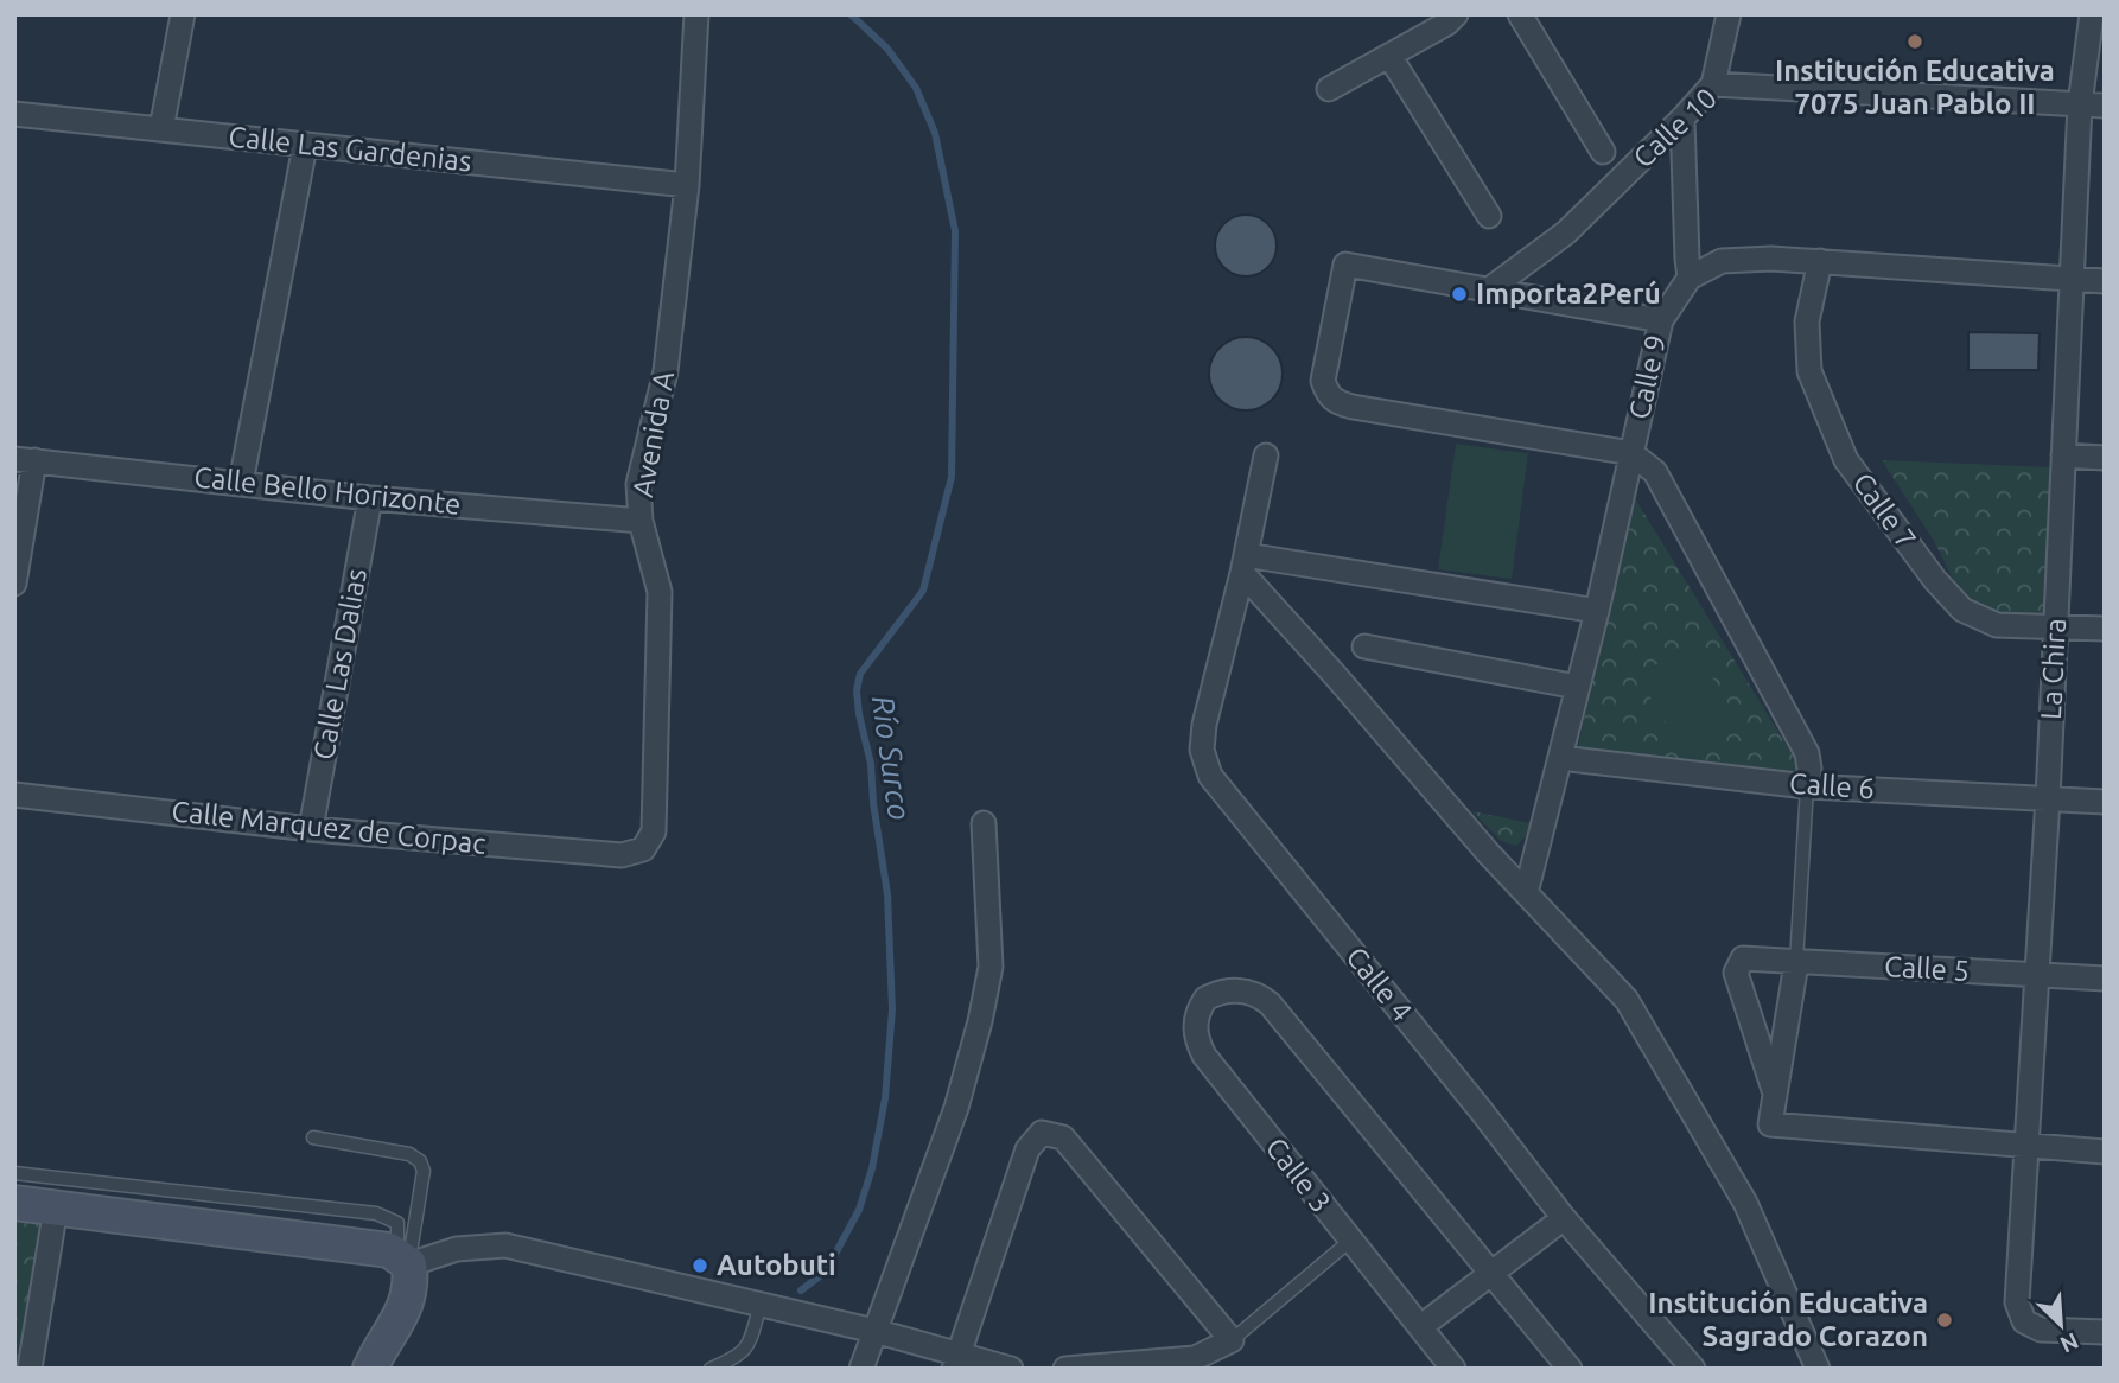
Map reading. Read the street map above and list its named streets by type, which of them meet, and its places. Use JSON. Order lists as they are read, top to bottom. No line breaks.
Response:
{"streets":{"street":["Calle 10","Calle Las Gardenias","Calle 9","Avenida A","Calle Bello Horizonte","Calle 7","Calle Las Dalias","La Chira","Calle 6","Calle Marquez de Corpac","Calle 5","Calle 4","Calle 3"]},"crossings":[["Calle 10","La Chira"],["Calle Las Gardenias","Avenida A"],["Calle 9","Calle 6"],["Avenida A","Calle Bello Horizonte"],["Avenida A","Calle Marquez de Corpac"],["Calle Bello Horizonte","Calle Las Dalias"],["Calle 7","La Chira"],["Calle Las Dalias","Calle Marquez de Corpac"],["La Chira","Calle 6"],["La Chira","Calle 5"]],"water":["Río Surco"],"places":["Institución Educativa 7075 Juan Pablo II","Importa2Perú","Autobuti","Institución Educativa Sagrado Corazon"],"north":"bottom right"}
